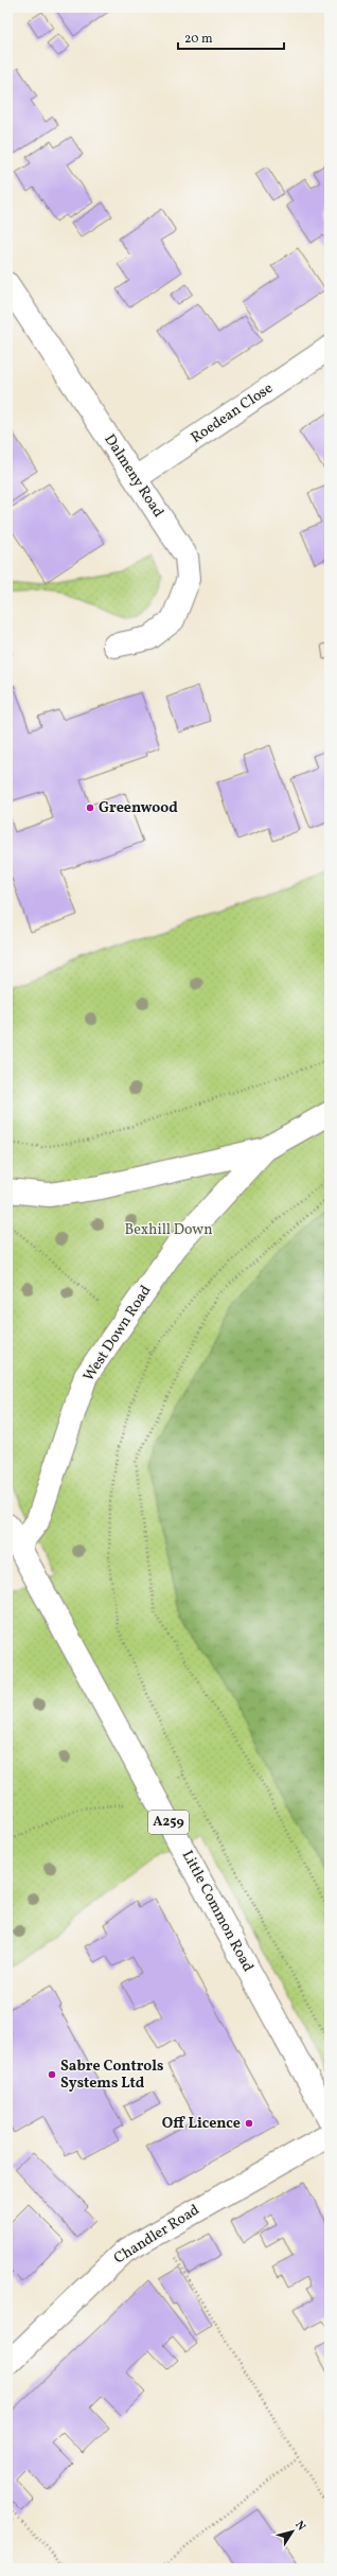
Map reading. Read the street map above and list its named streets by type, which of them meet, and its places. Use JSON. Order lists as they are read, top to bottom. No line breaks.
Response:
{"streets":{"main road":["Roedean Close","Dalmeny Road","West Down Road","A259","Little Common Road","Chandler Road"]},"crossings":[["Roedean Close","Dalmeny Road"],["West Down Road","Little Common Road"]],"parks":["Bexhill Down"],"places":["Greenwood","Sabre Controls Systems Ltd","Off Licence"],"scale_bar":"20 m","north":"top right"}
